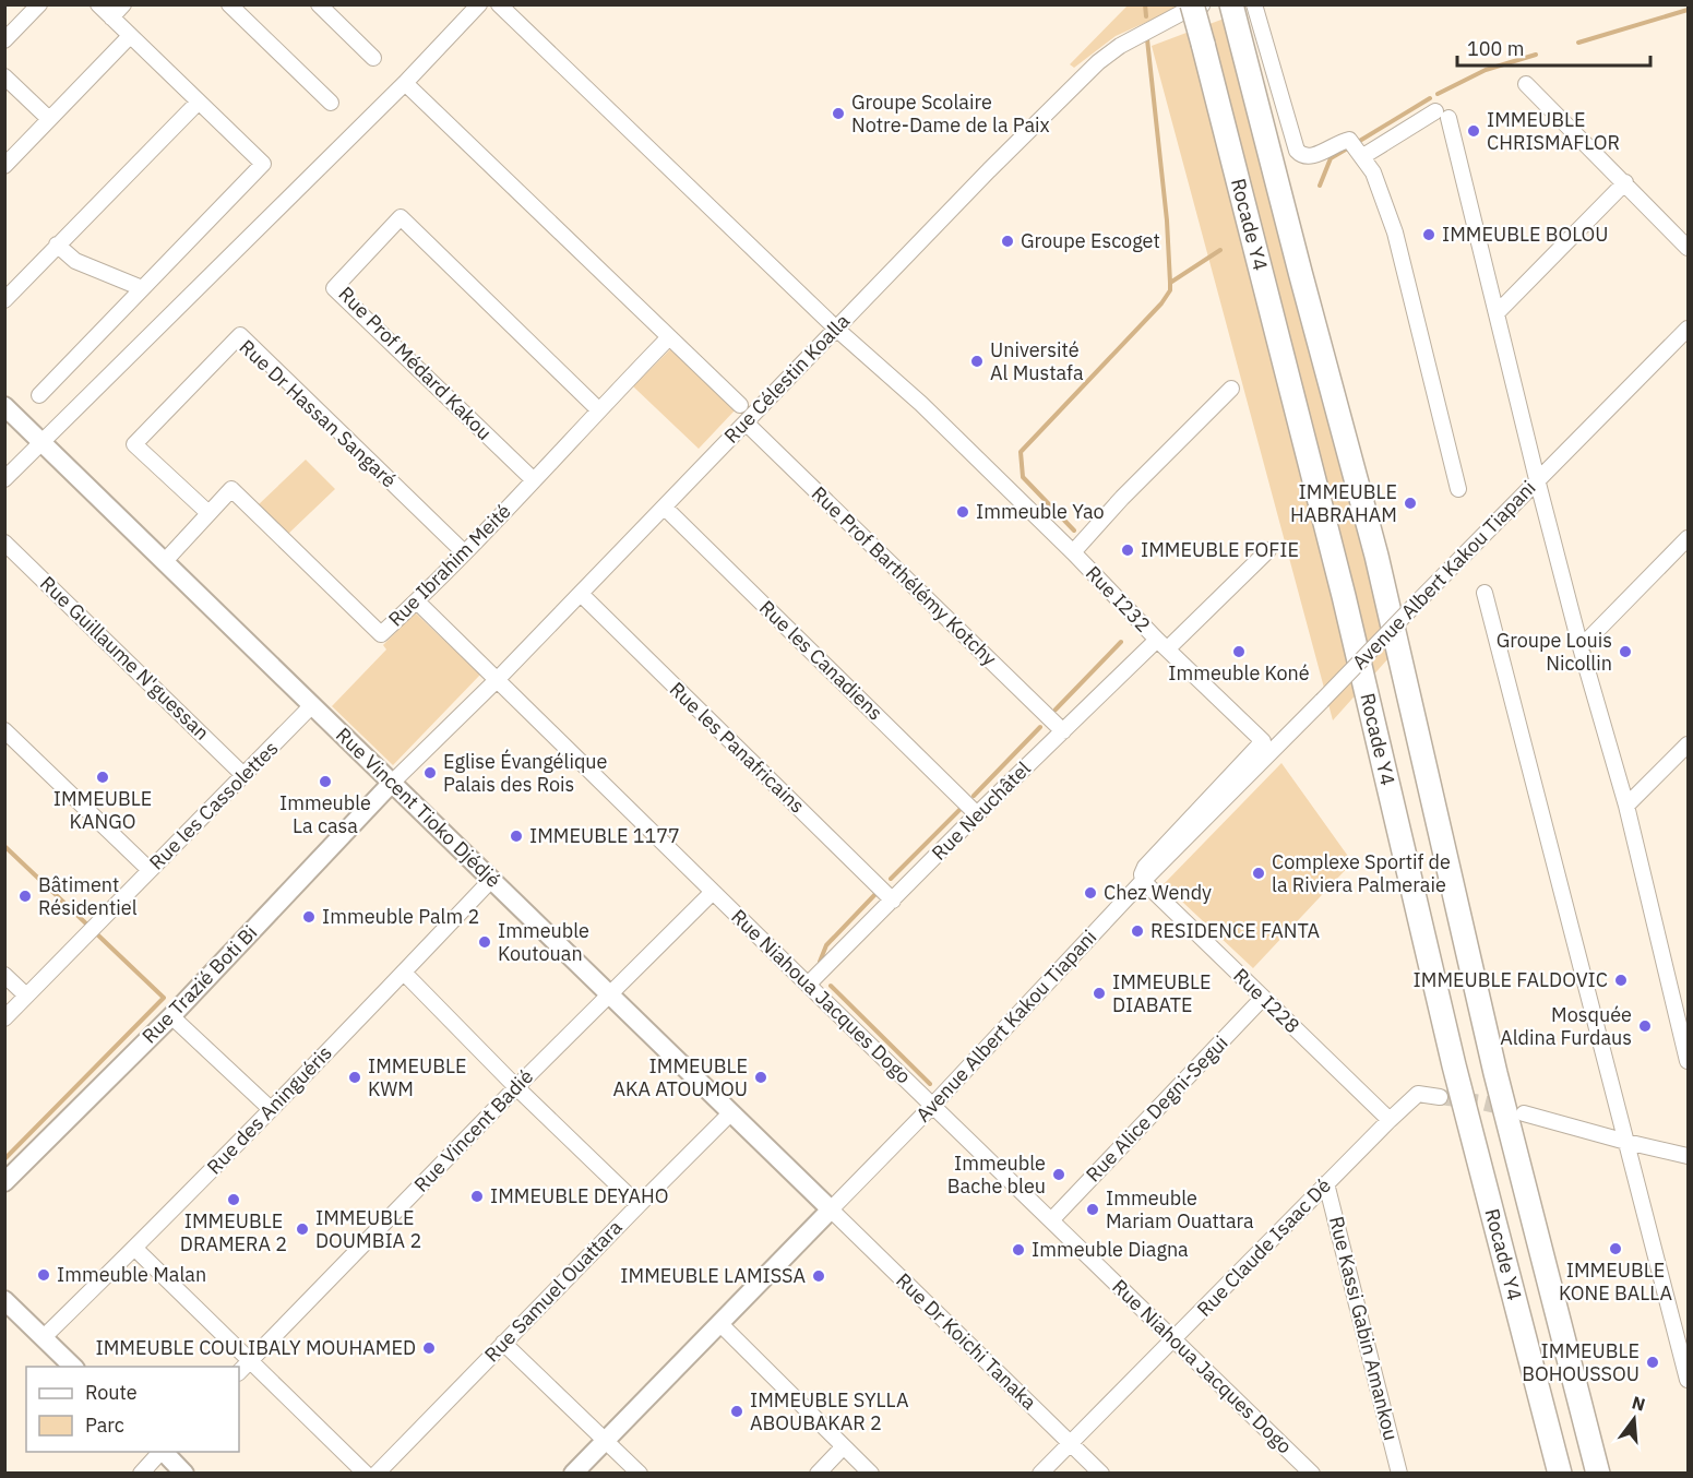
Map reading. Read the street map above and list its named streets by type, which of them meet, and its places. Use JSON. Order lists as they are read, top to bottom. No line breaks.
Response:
{"streets":{"highway":["Rocade Y4"],"street":["Rue Prof Médard Kakou","Rue Célestin Koalla","Rue Dr Hassan Sangaré","Rue Ibrahim Meité","Avenue Albert Kakou Tiapani","Rue Prof Barthélémy Kotchy","Rue I232","Rue Guillaume N'guessan","Rue les Canadiens","Rue les Panafricains","Rue les Cassolettes","Rue Vincent Tioko Djédjé","Rue Neuchâtel","Rue Trazié Boti Bi","Rue Niahoua Jacques Dogo","Rue I228","Rue Alice Degni-Segui","Rue des Aninguéris","Rue Vincent Badié","Rue Claude Isaac Dé","Rue Samuel Ouattara","Rue Kassi Gabin Amankou","Rue Dr Koichi Tanaka"]},"crossings":[["Rue Prof Médard Kakou","Rue Ibrahim Meité"],["Rue Célestin Koalla","Rue Prof Barthélémy Kotchy"],["Rue Célestin Koalla","Rue I232"],["Rue Célestin Koalla","Rue les Canadiens"],["Rue Célestin Koalla","Rue les Panafricains"],["Rue Célestin Koalla","Rue Vincent Tioko Djédjé"],["Rue Célestin Koalla","Rue Trazié Boti Bi"],["Rue Célestin Koalla","Rue Niahoua Jacques Dogo"],["Rue Dr Hassan Sangaré","Rue Ibrahim Meité"],["Rue Ibrahim Meité","Rue Vincent Tioko Djédjé"],["Rue Ibrahim Meité","Rue Niahoua Jacques Dogo"],["Avenue Albert Kakou Tiapani","Rue I232"],["Avenue Albert Kakou Tiapani","Rue Vincent Tioko Djédjé"],["Avenue Albert Kakou Tiapani","Rue Niahoua Jacques Dogo"],["Avenue Albert Kakou Tiapani","Rue I228"],["Avenue Albert Kakou Tiapani","Rue Dr Koichi Tanaka"],["Rue Prof Barthélémy Kotchy","Rue Neuchâtel"],["Rue I232","Rue Neuchâtel"],["Rue I232","Rue I228"],["Rue Guillaume N'guessan","Rue les Cassolettes"],["Rue les Canadiens","Rue Neuchâtel"],["Rue les Panafricains","Rue Neuchâtel"],["Rue les Cassolettes","Rue Vincent Tioko Djédjé"],["Rue Vincent Tioko Djédjé","Rue Trazié Boti Bi"],["Rue Vincent Tioko Djédjé","Rue des Aninguéris"],["Rue Vincent Tioko Djédjé","Rue Vincent Badié"],["Rue Vincent Tioko Djédjé","Rue Samuel Ouattara"],["Rue Vincent Tioko Djédjé","Rue Dr Koichi Tanaka"],["Rue Neuchâtel","Rue Niahoua Jacques Dogo"],["Rue Niahoua Jacques Dogo","Rue Alice Degni-Segui"],["Rue Niahoua Jacques Dogo","Rue Vincent Badié"],["Rue Niahoua Jacques Dogo","Rue Claude Isaac Dé"],["Rue I228","Rue Alice Degni-Segui"],["Rue I228","Rue Claude Isaac Dé"],["Rue Claude Isaac Dé","Rue Kassi Gabin Amankou"],["Rue Claude Isaac Dé","Rue Dr Koichi Tanaka"]],"places":["Groupe Scolaire Notre-Dame de la Paix","IMMEUBLE CHRISMAFLOR","IMMEUBLE BOLOU","Groupe Escoget","Université Al Mustafa","IMMEUBLE HABRAHAM","Immeuble Yao","IMMEUBLE FOFIE","Immeuble Koné","Groupe Louis Nicollin","Eglise Évangélique Palais des Rois","IMMEUBLE KANGO","Immeuble La casa","IMMEUBLE 1177","Complexe Sportif de la Riviera Palmeraie","Chez Wendy","Bâtiment Résidentiel","Immeuble Palm 2","RESIDENCE FANTA","Immeuble Koutouan","IMMEUBLE FALDOVIC","IMMEUBLE DIABATE","Mosquée Aldina Furdaus","IMMEUBLE KWM","IMMEUBLE AKA ATOUMOU","Immeuble Bache bleu","IMMEUBLE DEYAHO","IMMEUBLE DRAMERA 2","Immeuble Mariam Ouattara","IMMEUBLE DOUMBIA 2","IMMEUBLE KONE BALLA","Immeuble Diagna","Immeuble Malan","IMMEUBLE LAMISSA","IMMEUBLE COULIBALY MOUHAMED","IMMEUBLE BOHOUSSOU","IMMEUBLE SYLLA ABOUBAKAR 2"],"legend":["Route","Parc"],"scale_bar":"100 m","north":"top"}
